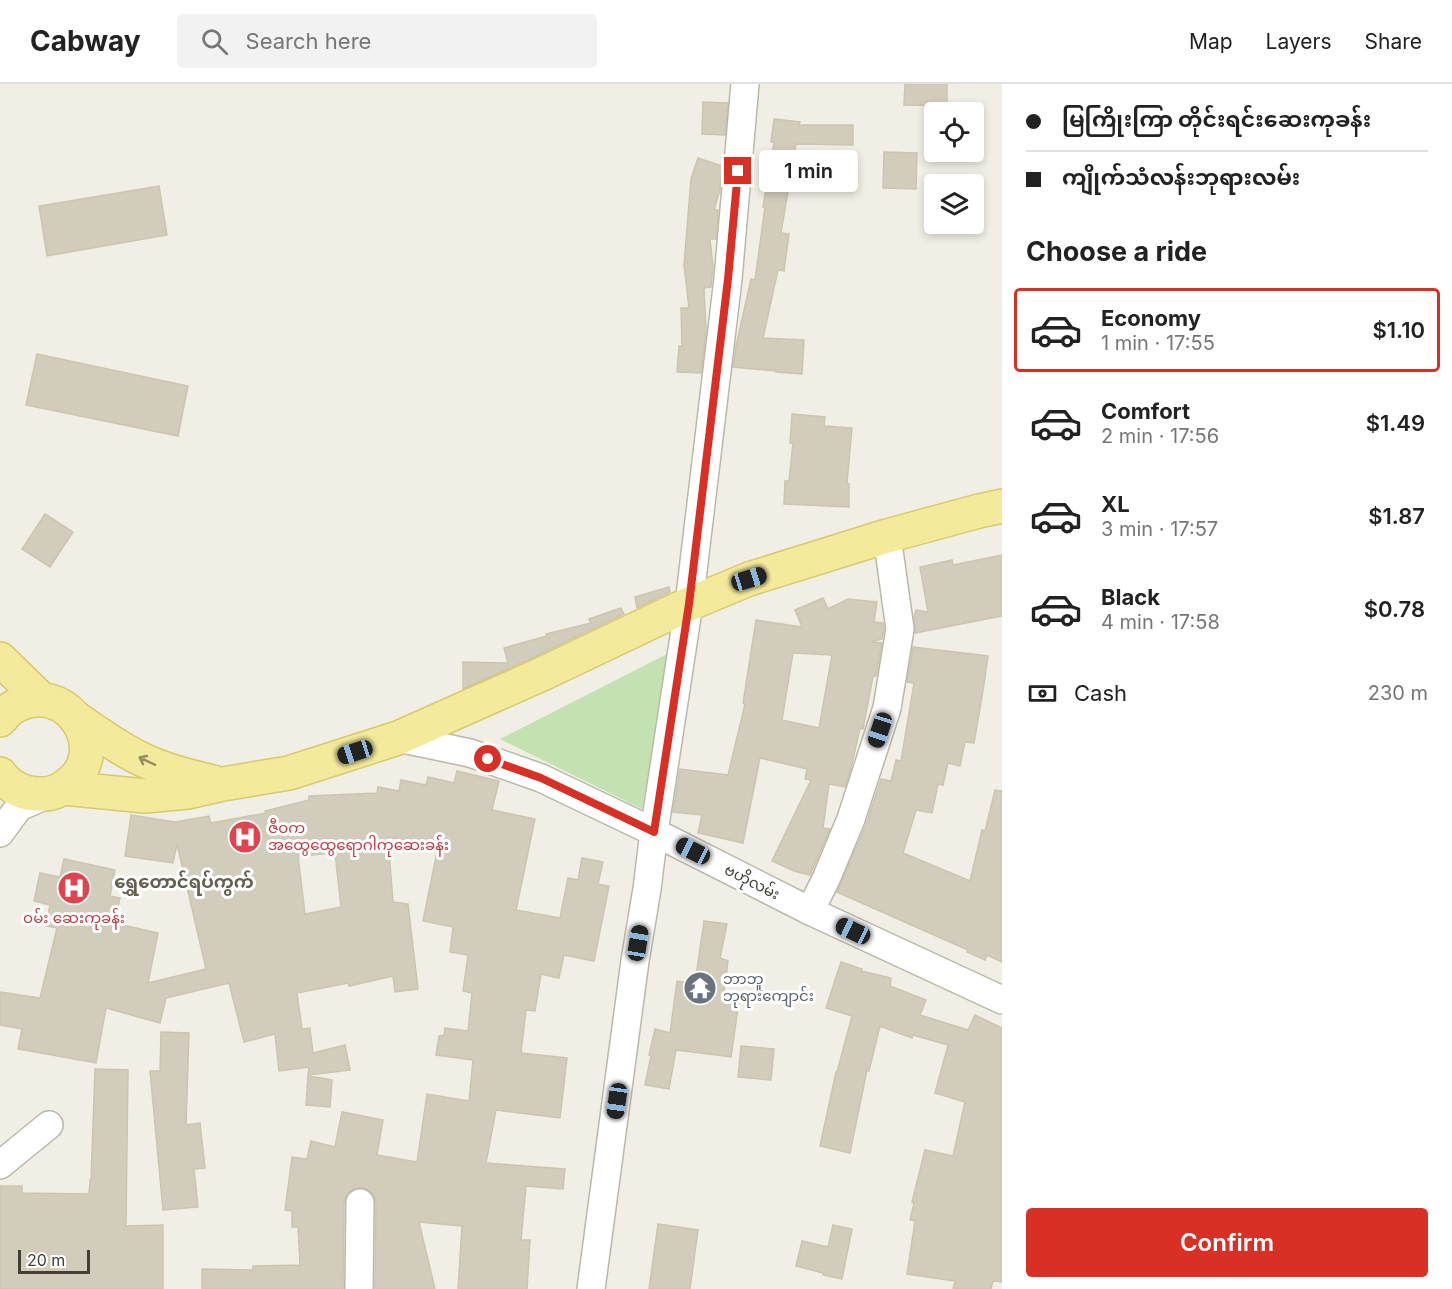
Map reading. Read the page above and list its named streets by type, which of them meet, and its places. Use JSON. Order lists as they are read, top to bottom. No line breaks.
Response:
{"streets":{"street":["ဗဟိုလမ်း"]},"districts":["ရွှေတောင်ရပ်ကွက်"],"places":{"hospital":["ဇီဝက အထွေထွေရောဂါကုဆေးခန်း","ဝမ်း ဆေးကုခန်း"],"temple":["ဘာဘူ ဘုရားကျောင်း"]},"scale_bar":"20 m","page":{"header":"Cabway","search":"Search here","nav":["Map","Layers","Share"],"banner":["မြကြိုးကြာ တိုင်းရင်းဆေးကုခန်း","ကျိုက်သံလန်းဘုရားလမ်း"],"bubble":"1 min","heading":"Choose a ride","list":[{"name":"Economy","note":"1 min · 17:55","value":"$1.10"},{"name":"Comfort","note":"2 min · 17:56","value":"$1.49"},{"name":"XL","note":"3 min · 17:57","value":"$1.87"},{"name":"Black","note":"4 min · 17:58","value":"$0.78"}],"pay":["Cash","230 m"],"buttons":"Confirm","scale":"20 m"}}
